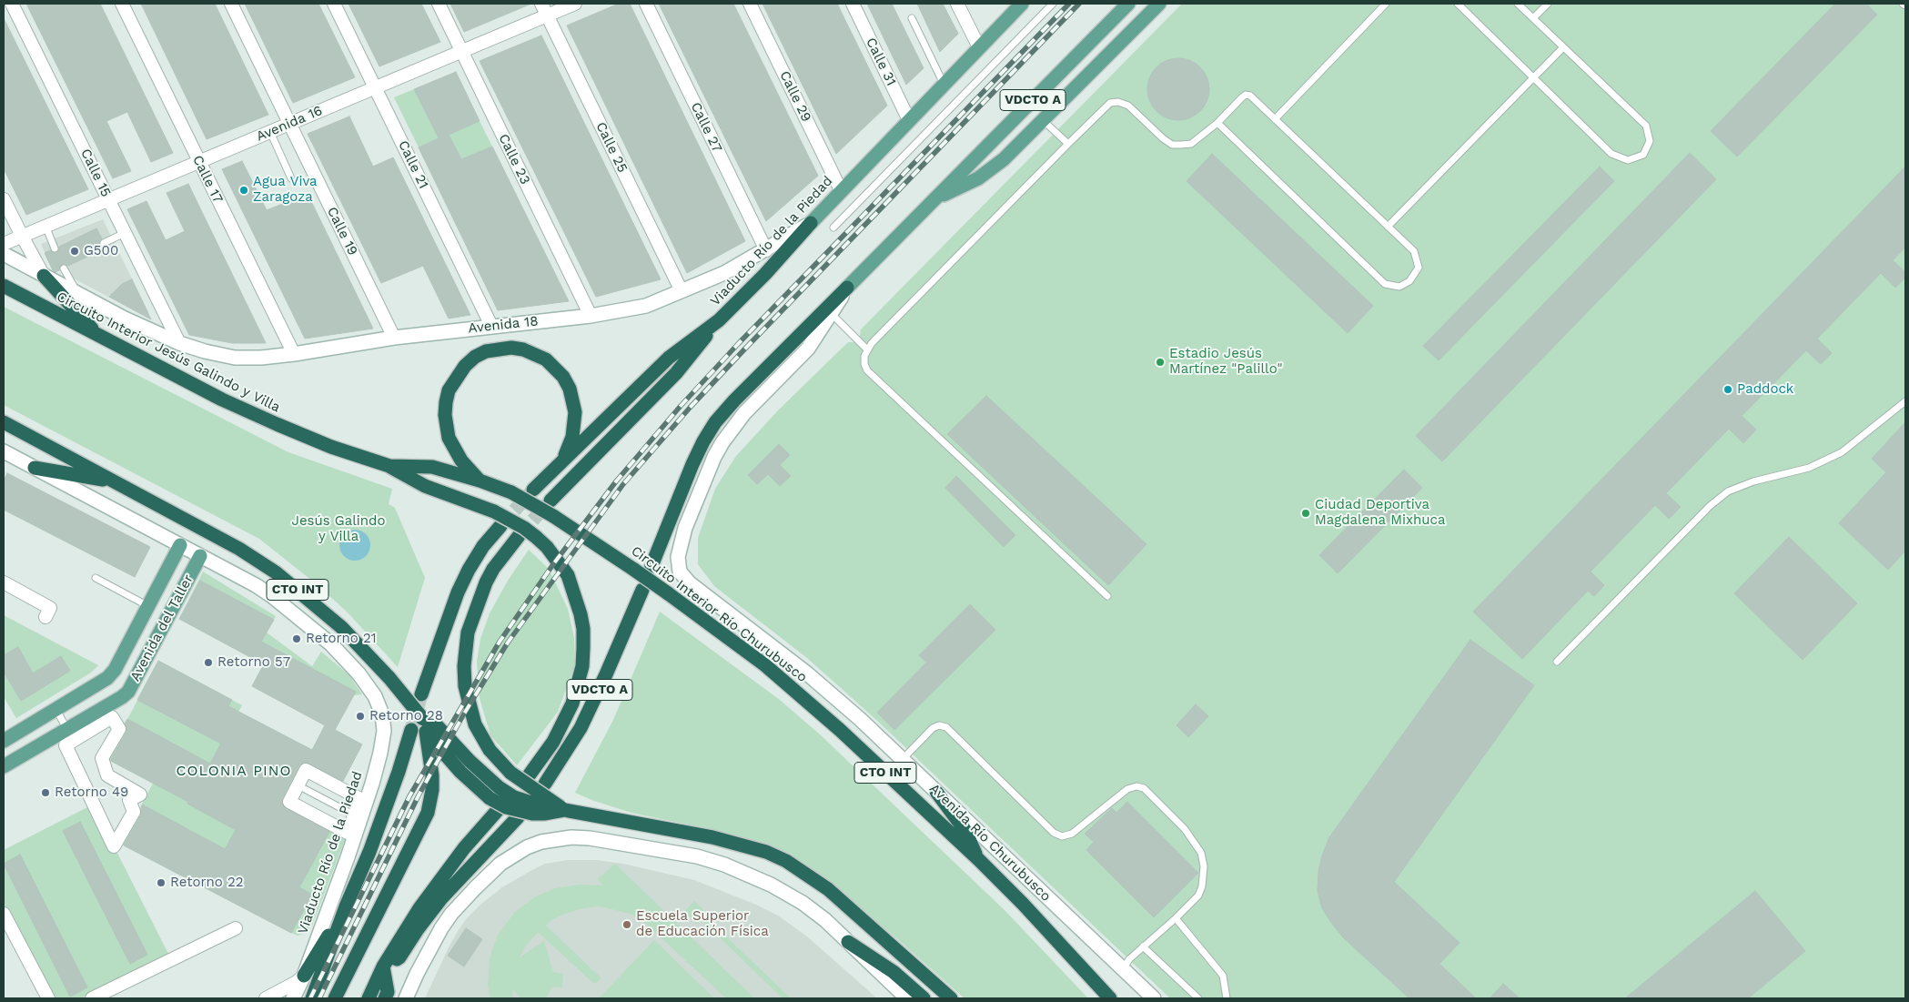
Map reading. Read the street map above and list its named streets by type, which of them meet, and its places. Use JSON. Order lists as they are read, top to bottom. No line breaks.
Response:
{"streets":{"highway":["VDCTO A","Viaducto Río de la Piedad","Circuito Interior Jesús Galindo y Villa","CTO INT","Circuito Interior Río Churubusco"],"main road":["Avenida 18","Avenida del Taller","Avenida Río Churubusco"],"street":["Calle 31","Calle 29","Avenida 16","Calle 27","Calle 25","Calle 23","Calle 21","Calle 15","Calle 17","Calle 19"]},"crossings":[["Calle 31","Viaducto Río de la Piedad"],["Calle 29","Viaducto Río de la Piedad"],["Avenida 16","Calle 25"],["Avenida 16","Calle 23"],["Avenida 16","Calle 21"],["Avenida 16","Calle 15"],["Avenida 16","Calle 17"],["Avenida 16","Calle 19"],["Calle 27","Avenida 18"],["Calle 25","Avenida 18"],["Calle 23","Avenida 18"],["Calle 21","Avenida 18"],["Calle 15","Avenida 18"],["Calle 17","Avenida 18"],["Calle 19","Avenida 18"],["Viaducto Río de la Piedad","Avenida 18"],["Viaducto Río de la Piedad","CTO INT"],["Viaducto Río de la Piedad","Avenida del Taller"],["Circuito Interior Jesús Galindo y Villa","Circuito Interior Río Churubusco"],["CTO INT","Avenida del Taller"]],"districts":["COLONIA PINO"],"parks":["Jesús Galindo y Villa"],"places":["Agua Viva Zaragoza","G500","Estadio Jesús Martínez \"Palillo\"","Paddock","Ciudad Deportiva Magdalena Mixhuca","Retorno 21","Retorno 57","Retorno 28","Retorno 49","Retorno 22","Escuela Superior de Educación Física"]}
